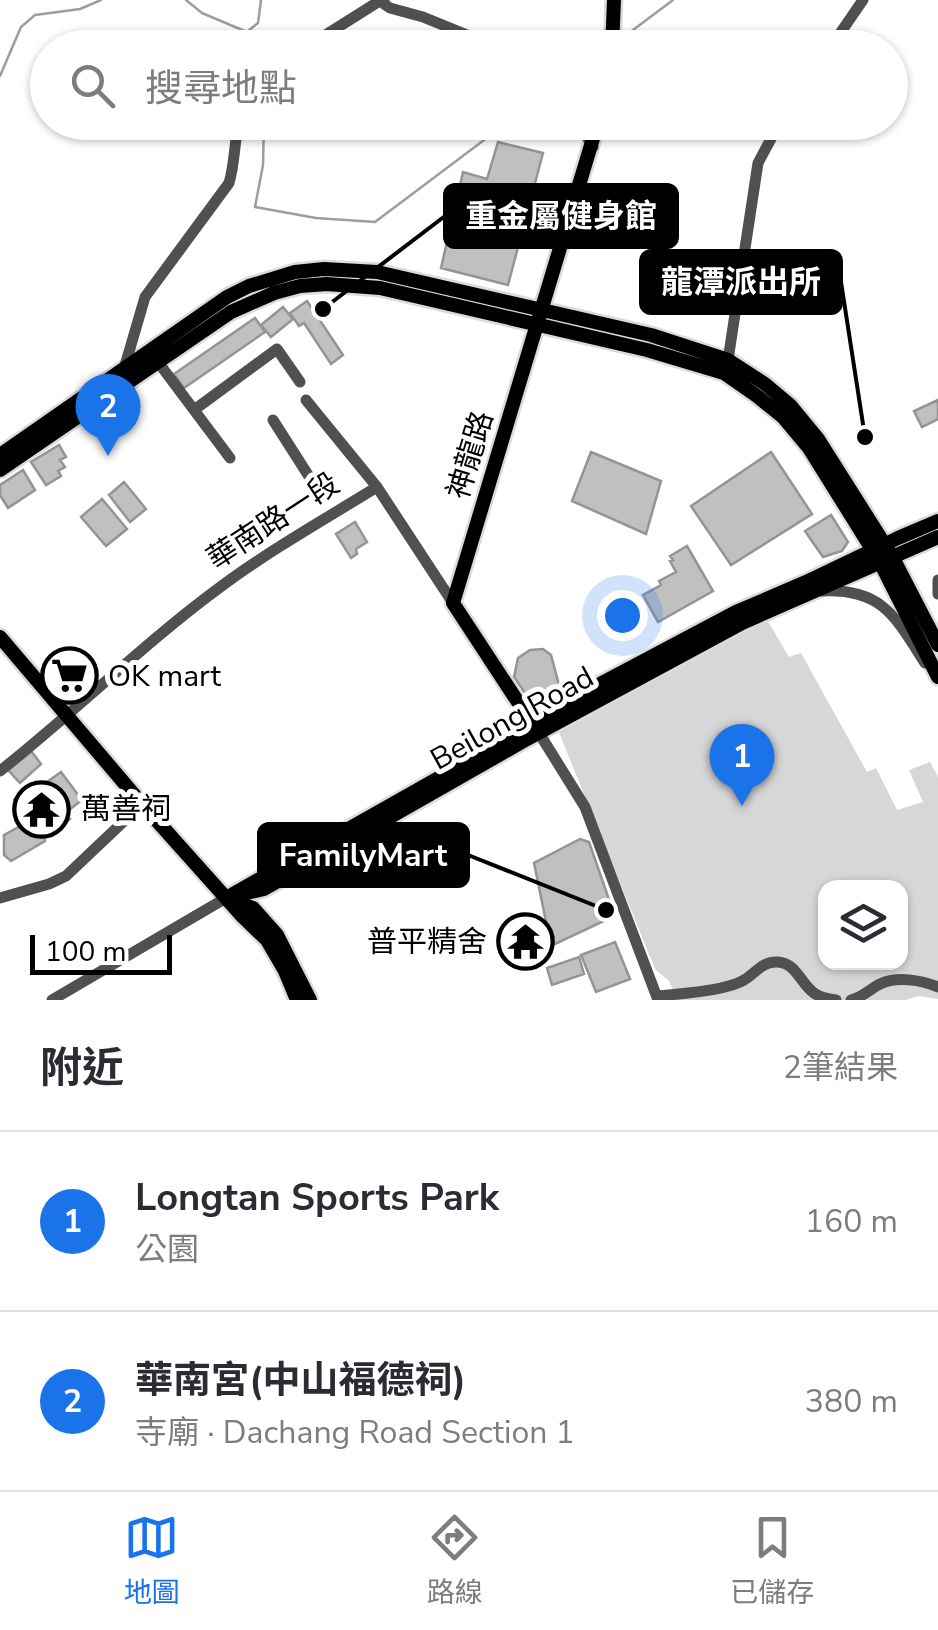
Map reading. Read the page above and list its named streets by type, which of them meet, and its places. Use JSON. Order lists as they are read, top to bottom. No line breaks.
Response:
{"streets":{"main road":["神龍路","華南路一段","Beilong Road"]},"crossings":[["神龍路","華南路一段"],["華南路一段","Beilong Road"]],"places":{"other":["重金屬健身館","龍潭派出所","FamilyMart"],"supermarket":["OK mart"],"temple":["萬善祠","普平精舍"]},"scale_bar":"100 m","page":{"search":"搜尋地點","pins":["2","1"],"scale":"100 m","heading":["附近","2筆結果"],"list":[{"mark":"1","name":"Longtan Sports Park","note":"公園","value":"160 m"},{"mark":"2","name":"華南宮(中山福德祠)","note":"寺廟 · Dachang Road Section 1","value":"380 m"}],"nav":["地圖","路線","已儲存"]}}
